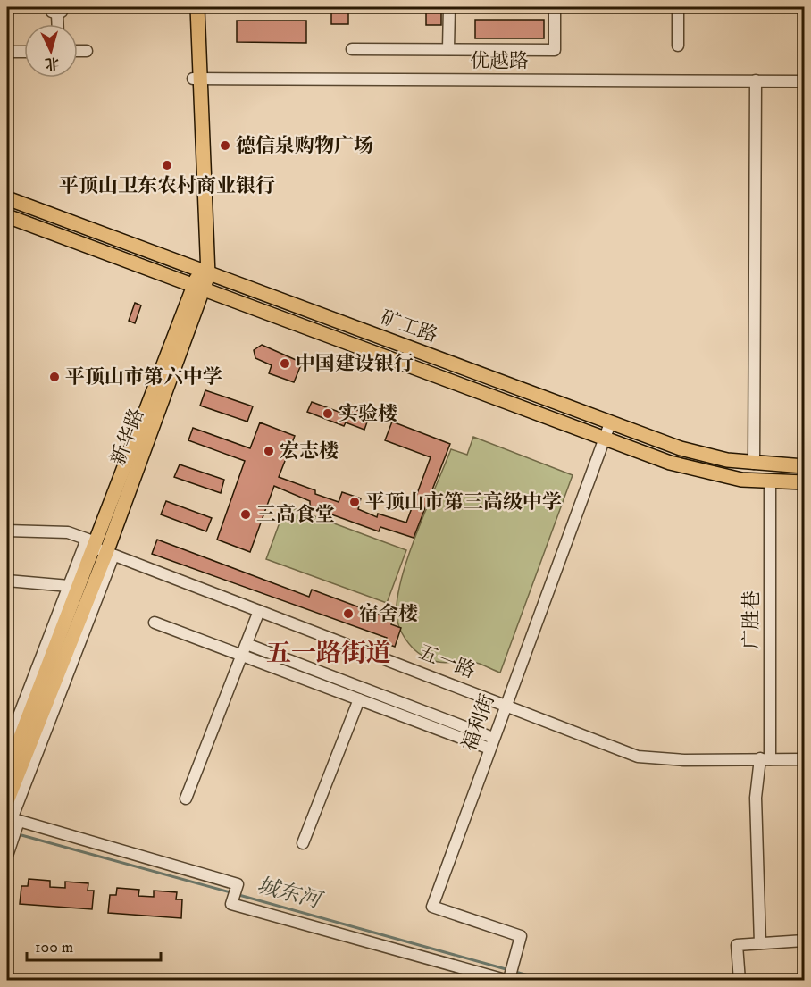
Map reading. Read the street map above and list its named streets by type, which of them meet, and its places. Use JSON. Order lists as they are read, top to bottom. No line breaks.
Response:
{"streets":{"main road":["矿工路","新华路"],"street":["优越路","广胜巷","五一路","福利街"]},"crossings":[["优越路","新华路"],["矿工路","新华路"],["矿工路","广胜巷"],["矿工路","福利街"],["新华路","五一路"],["广胜巷","五一路"],["五一路","福利街"]],"districts":["五一路街道"],"water":["城东河"],"places":["德信泉购物广场","平顶山卫东农村商业银行","中国建设银行","平顶山市第六中学","实验楼","宏志楼","平顶山市第三高级中学","三高食堂","宿舍楼"],"scale_bar":"100 m","north":"bottom"}
